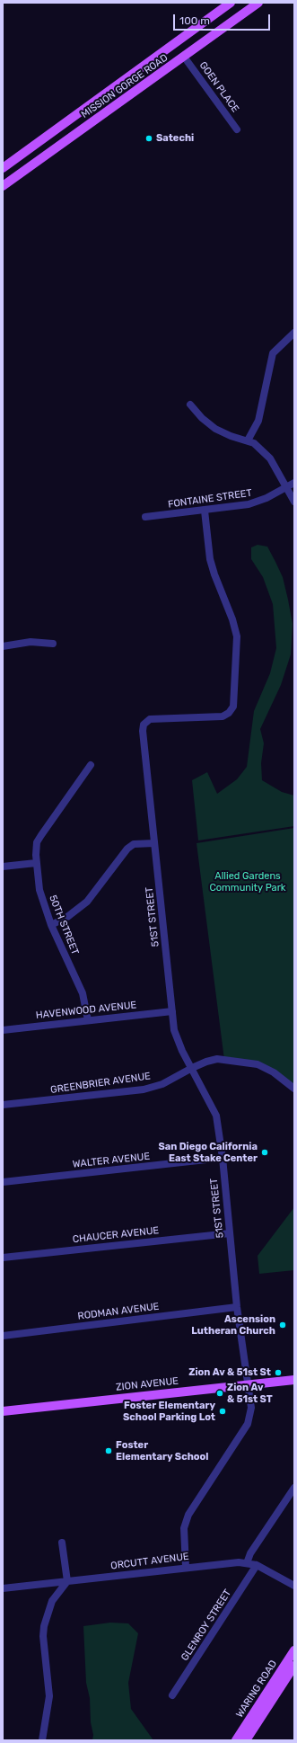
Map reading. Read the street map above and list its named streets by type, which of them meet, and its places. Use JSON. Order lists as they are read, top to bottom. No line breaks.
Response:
{"streets":{"main road":["MISSION GORGE ROAD","ZION AVENUE","WARING ROAD"],"street":["GOEN PLACE","FONTAINE STREET","51ST STREET","50TH STREET","HAVENWOOD AVENUE","GREENBRIER AVENUE","WALTER AVENUE","CHAUCER AVENUE","RODMAN AVENUE","ORCUTT AVENUE","GLENROY STREET"]},"crossings":[["MISSION GORGE ROAD","GOEN PLACE"],["FONTAINE STREET","51ST STREET"],["51ST STREET","HAVENWOOD AVENUE"],["51ST STREET","GREENBRIER AVENUE"],["51ST STREET","WALTER AVENUE"],["51ST STREET","CHAUCER AVENUE"],["51ST STREET","RODMAN AVENUE"],["51ST STREET","ZION AVENUE"],["51ST STREET","ORCUTT AVENUE"],["50TH STREET","HAVENWOOD AVENUE"],["ORCUTT AVENUE","GLENROY STREET"]],"parks":["Allied Gardens Community Park"],"places":["Satechi","San Diego California East Stake Center","Ascension Lutheran Church","Zion Av & 51st St","Zion Av & 51st ST","Foster Elementary School Parking Lot","Foster Elementary School"],"scale_bar":"100 m"}
